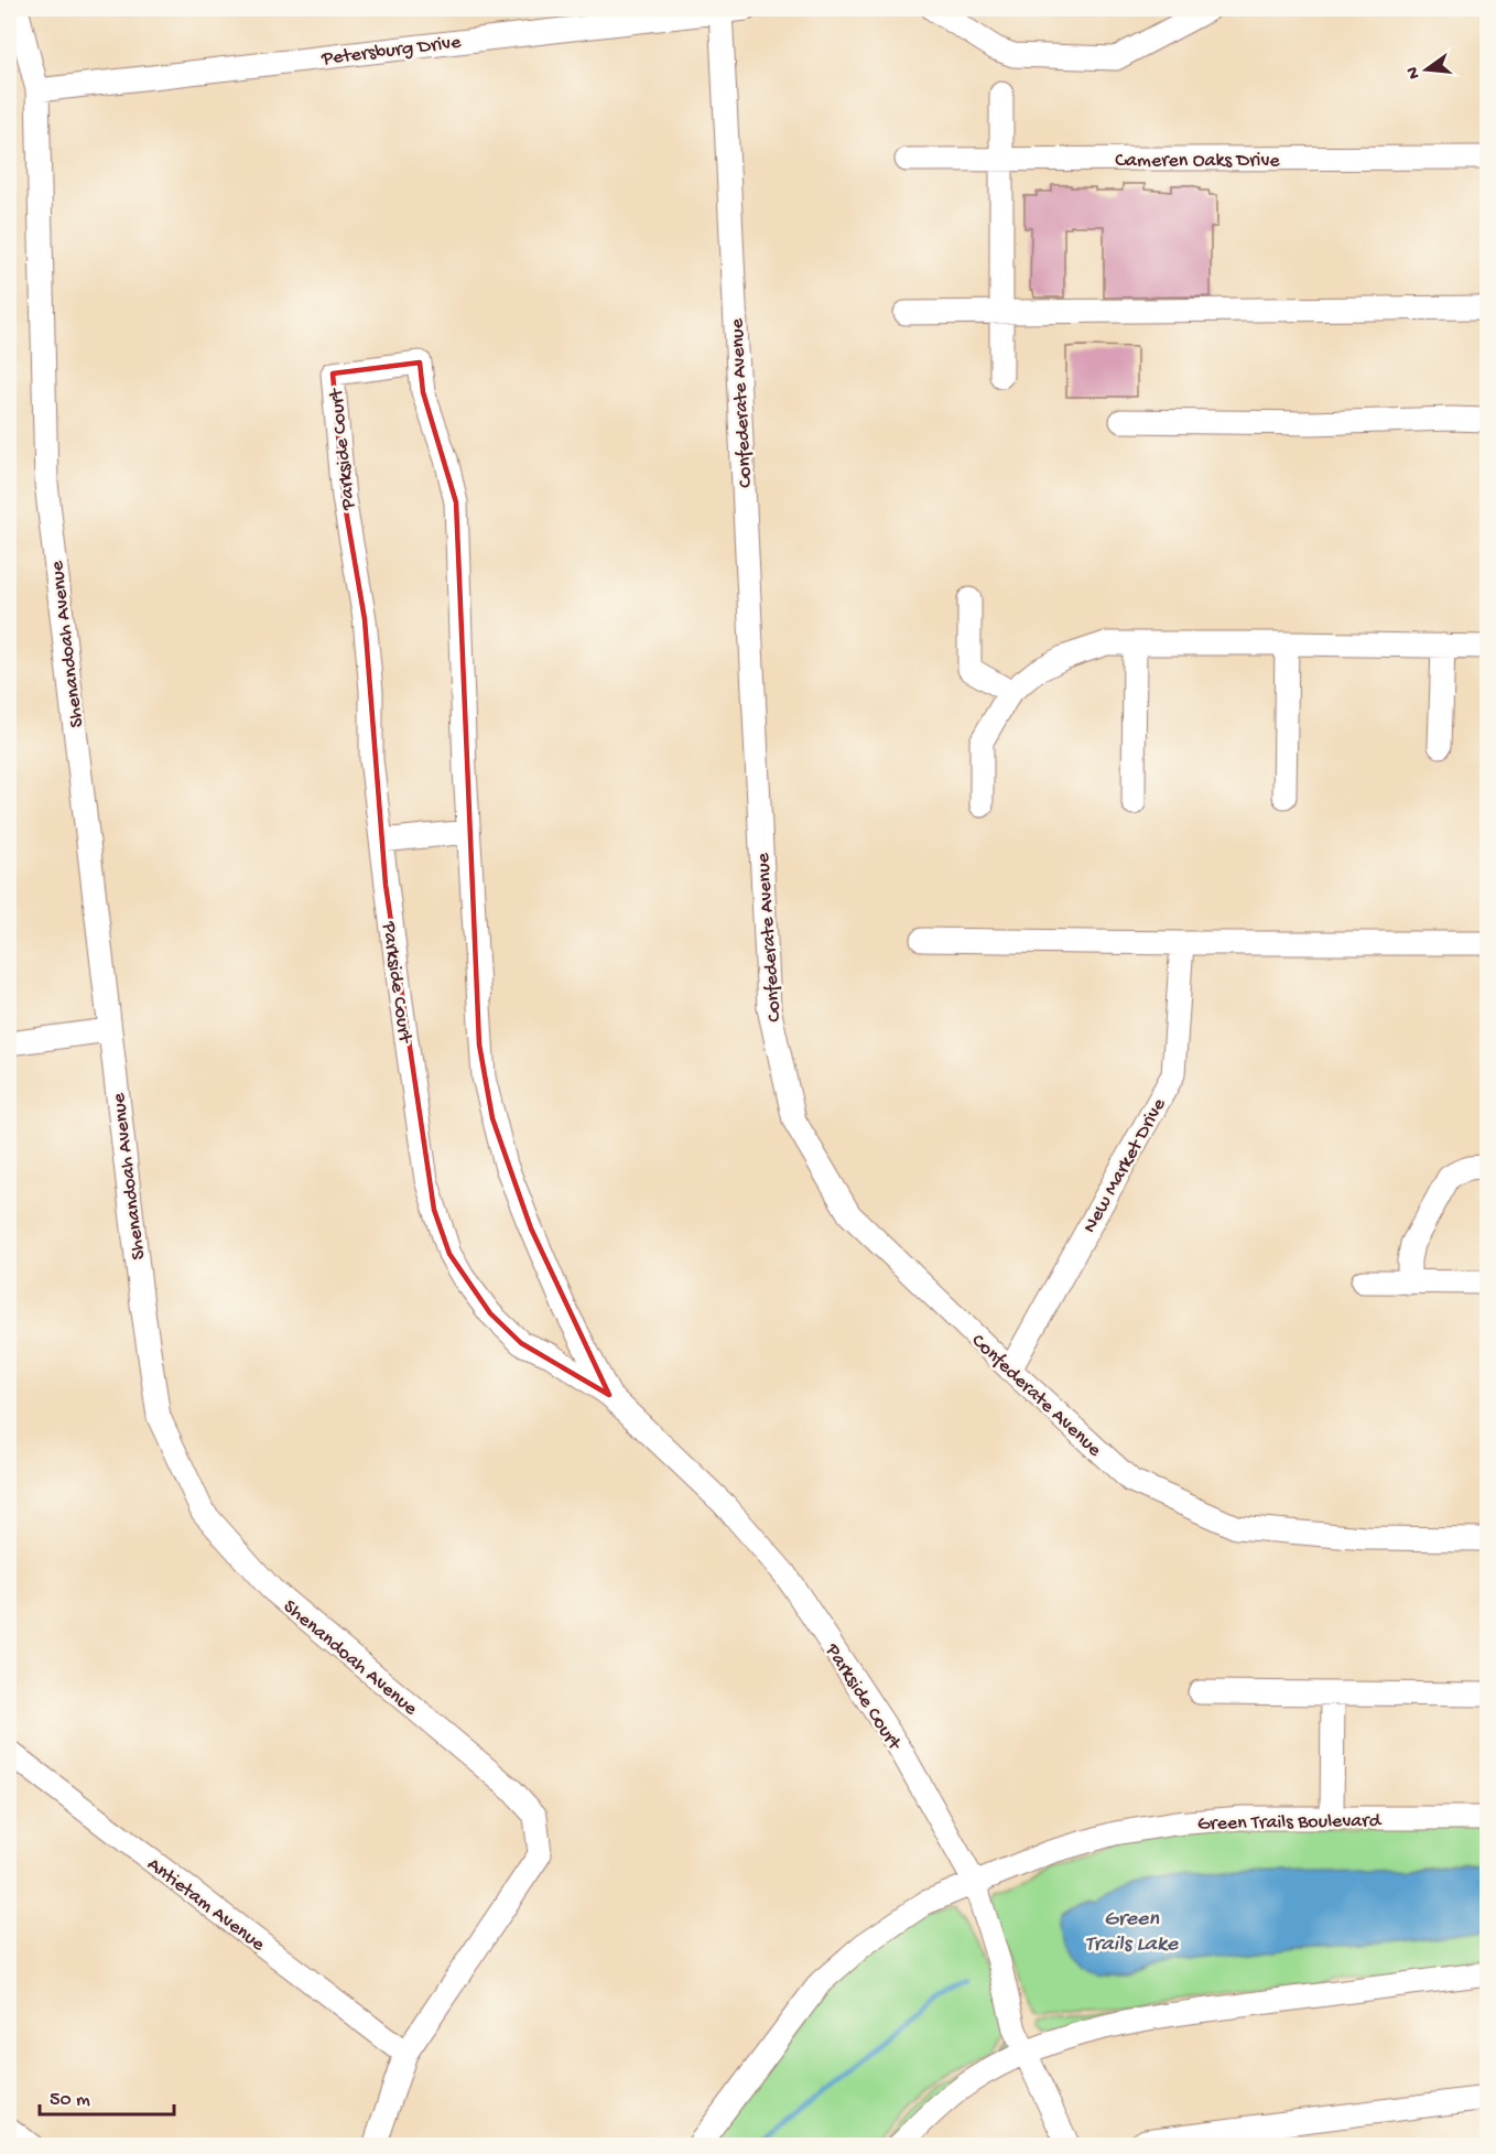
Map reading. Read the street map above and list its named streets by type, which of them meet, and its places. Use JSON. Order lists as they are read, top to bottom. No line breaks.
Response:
{"streets":{"street":["Petersburg Drive","Cameren Oaks Drive","Confederate Avenue","Parkside Court","Shenandoah Avenue","New Market Drive","Green Trails Boulevard","Antietam Avenue"]},"crossings":[["Petersburg Drive","Confederate Avenue"],["Petersburg Drive","Shenandoah Avenue"],["Confederate Avenue","New Market Drive"],["Parkside Court","Green Trails Boulevard"],["Shenandoah Avenue","Antietam Avenue"]],"water":["Green Trails Lake"],"scale_bar":"50 m","north":"left"}
